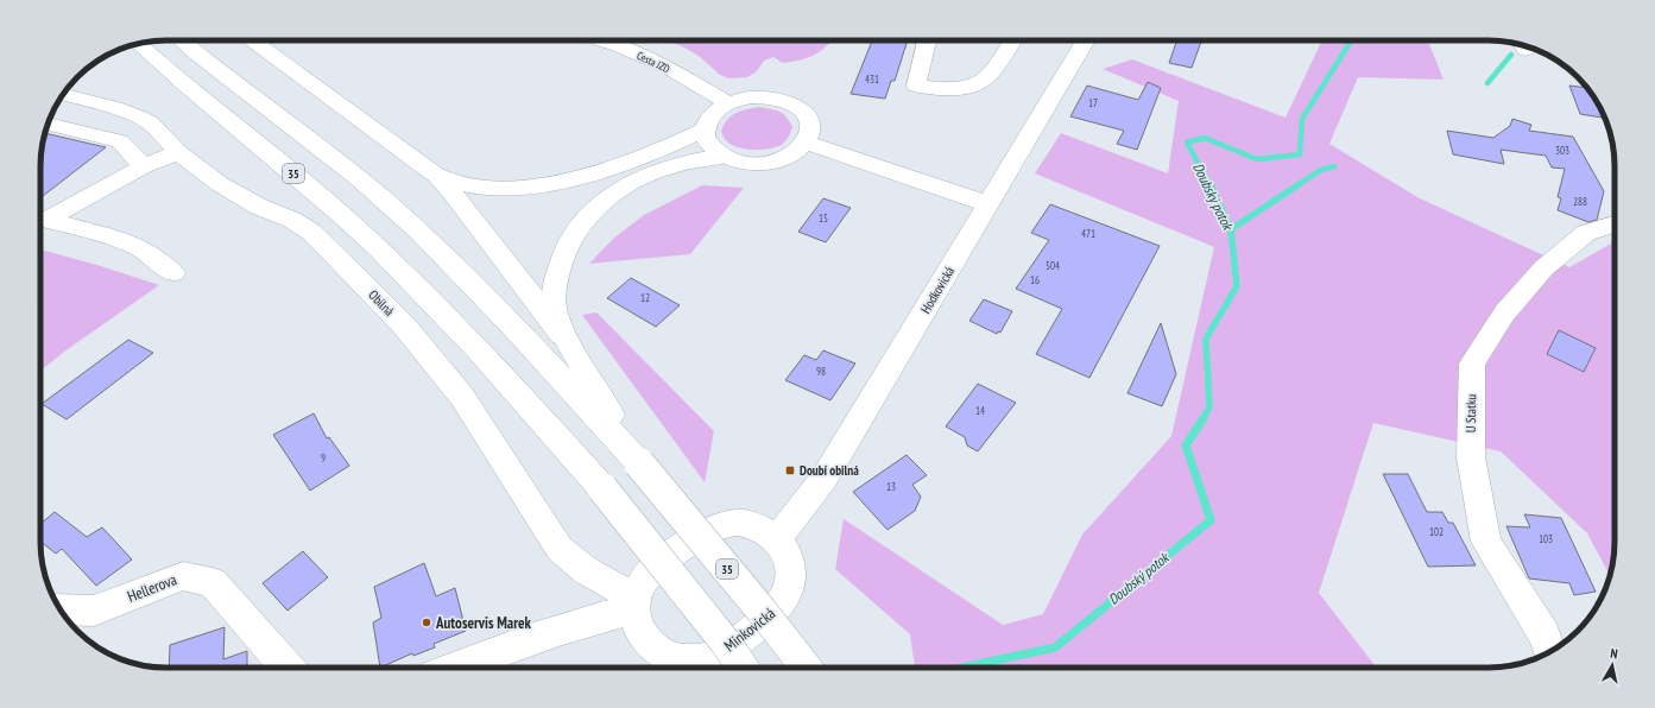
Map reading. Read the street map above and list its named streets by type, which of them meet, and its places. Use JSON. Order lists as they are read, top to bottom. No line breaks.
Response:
{"streets":{"main road":["Cesta JZD","35","Hodkovická","Obilná","U Statku","Hellerova","Minkovická"]},"crossings":[["Hodkovická","Obilná"],["Hodkovická","Minkovická"],["Obilná","Minkovická"]],"water":["Doubský potok"],"places":{"transit":["Doubí obilná"],"other":["Autoservis Marek"]},"house_numbers":["431","17","303","288","15","471","504","16","12","98","14","9","13","102","103"],"north":"top"}
